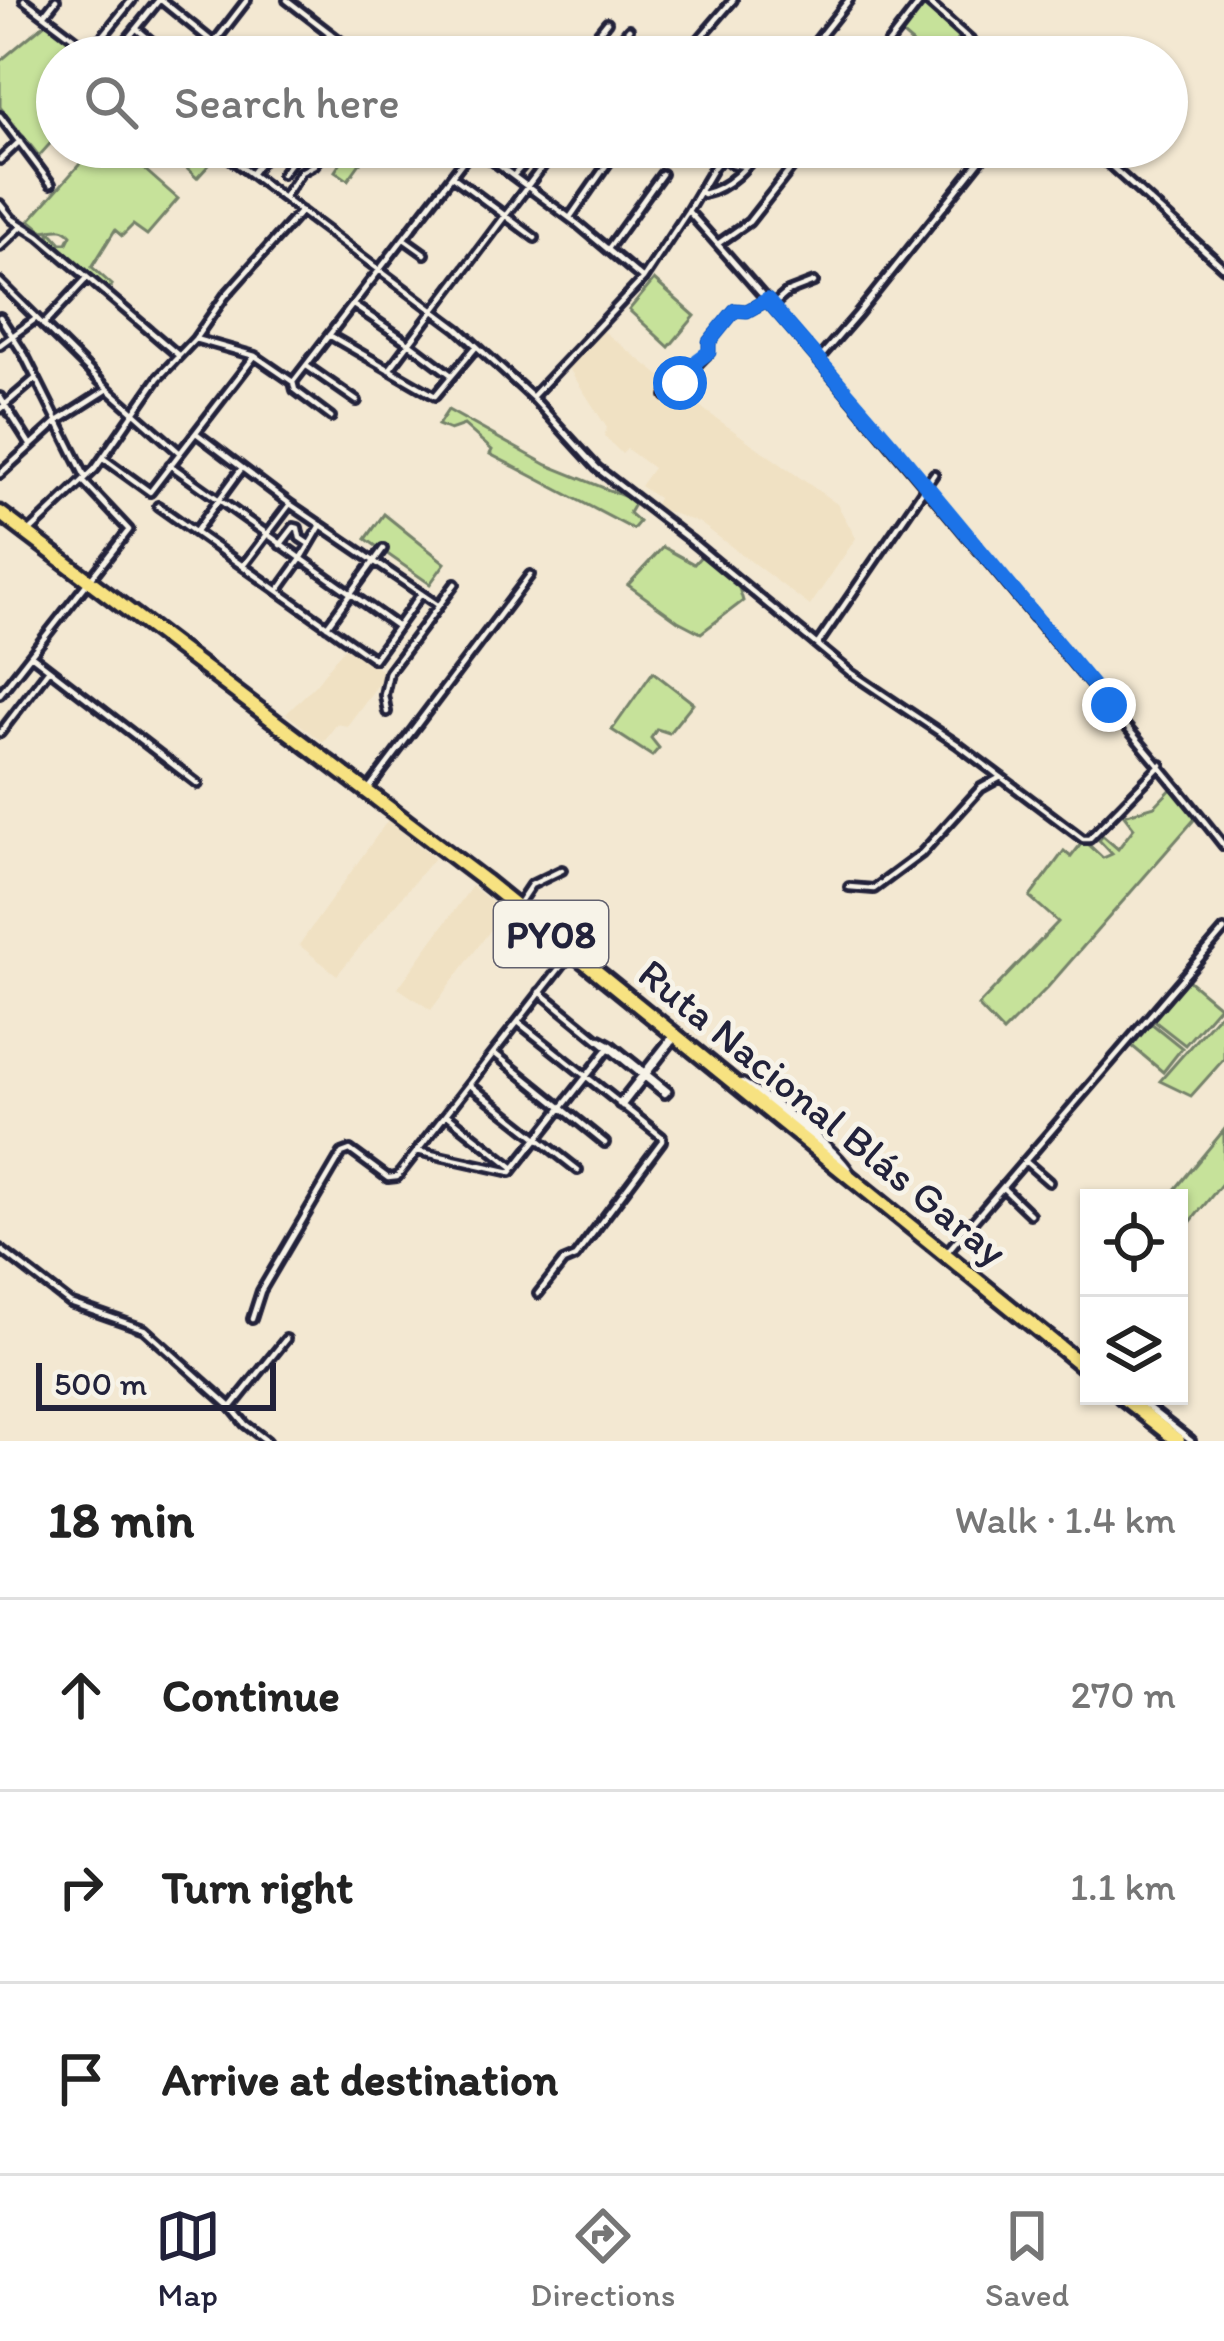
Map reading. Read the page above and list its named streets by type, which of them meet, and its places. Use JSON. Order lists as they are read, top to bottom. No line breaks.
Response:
{"streets":{"highway":["PY08","Ruta Nacional Blás Garay"]},"scale_bar":"500 m","page":{"search":"Search here","scale":"500 m","heading":["18 min","Walk · 1.4 km"],"list":[["Continue","270 m"],["Turn right","1.1 km"],"Arrive at destination"],"nav":["Map","Directions","Saved"]}}
